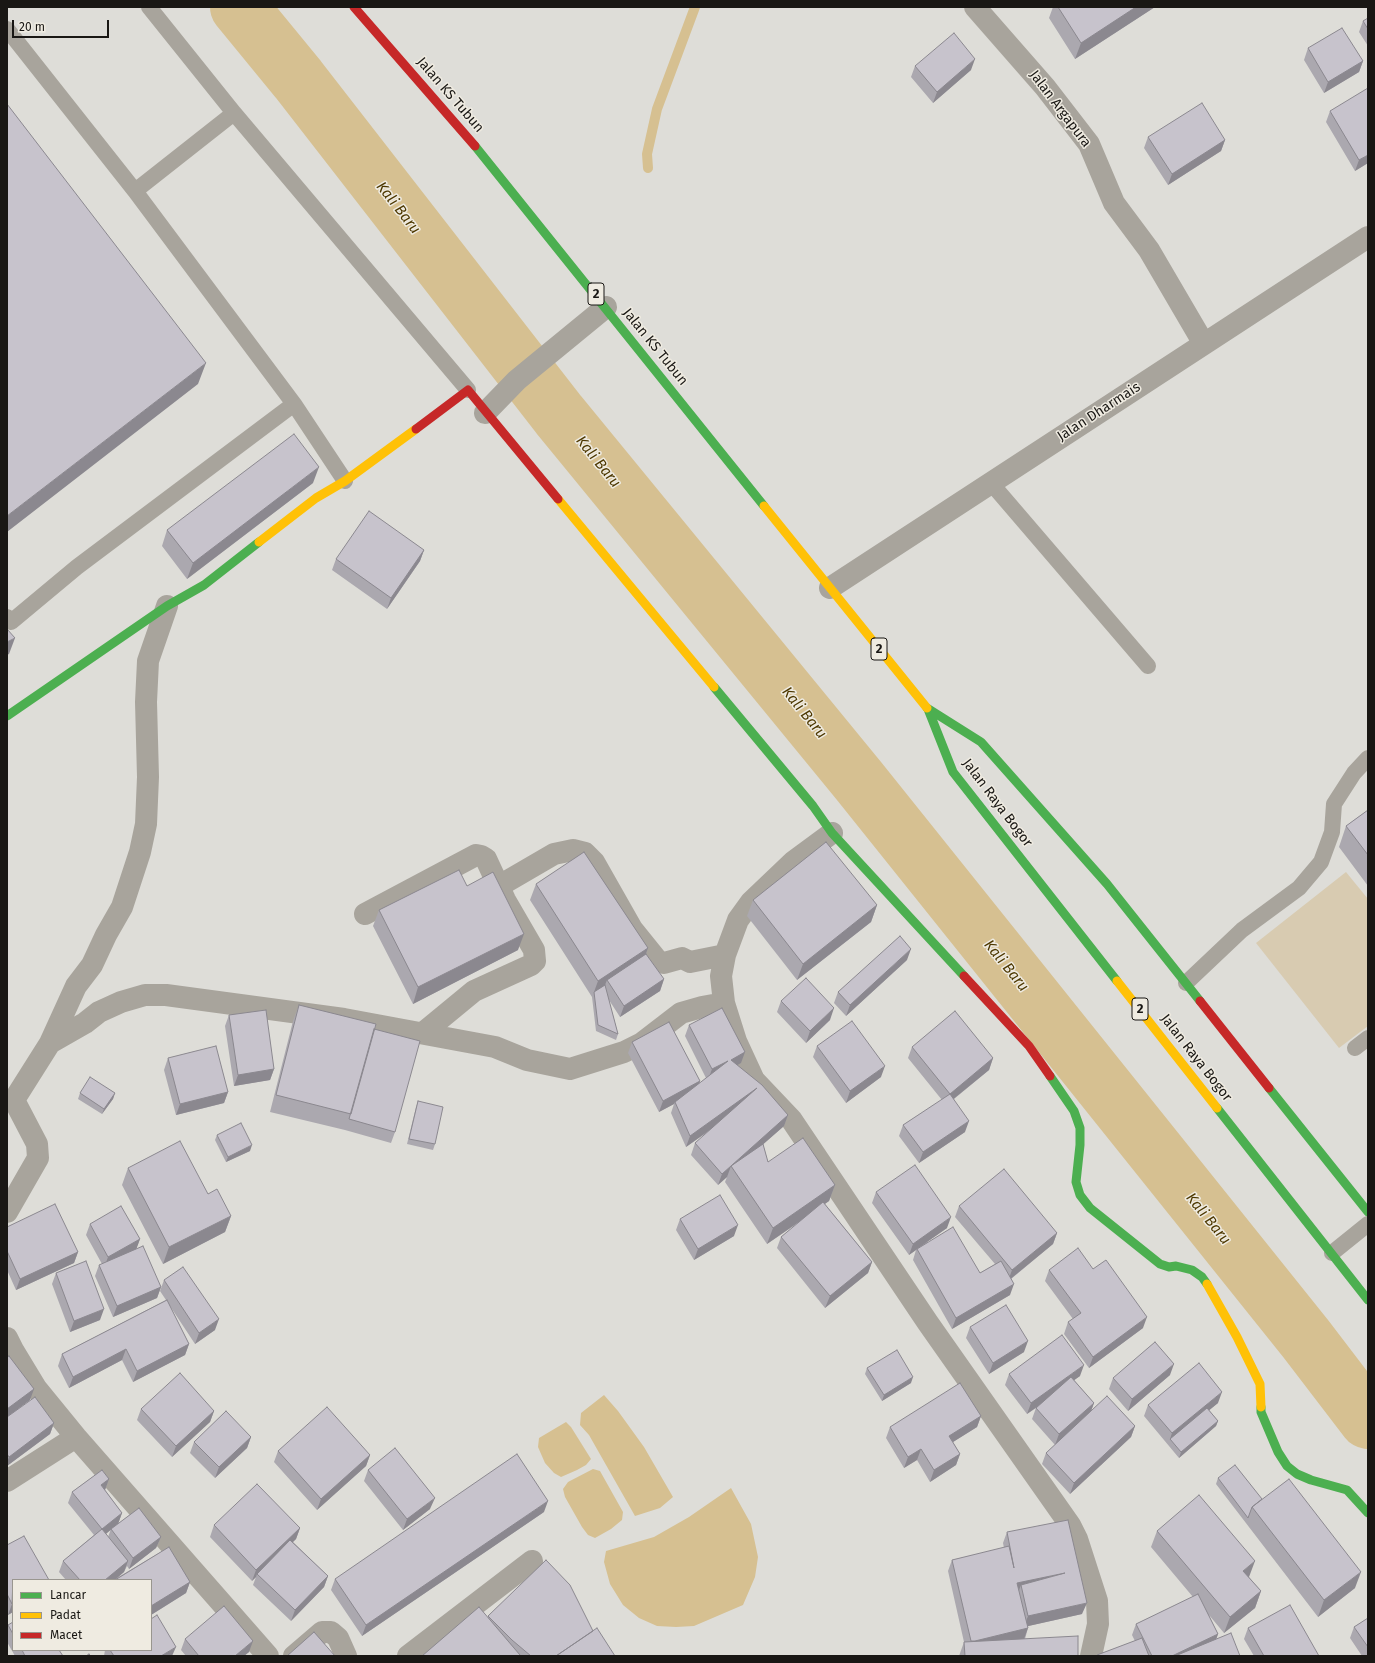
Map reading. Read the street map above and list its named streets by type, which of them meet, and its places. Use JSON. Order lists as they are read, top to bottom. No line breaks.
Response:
{"streets":{"main road":["Jalan KS Tubun","2","Jalan Raya Bogor"],"street":["Jalan Argapura","Jalan Dharmais"]},"crossings":[["Jalan KS Tubun","Jalan Dharmais"],["Jalan KS Tubun","Jalan Raya Bogor"],["Jalan Argapura","Jalan Dharmais"]],"water":["Kali Baru"],"legend":["Lancar","Padat","Macet"],"scale_bar":"20 m"}
